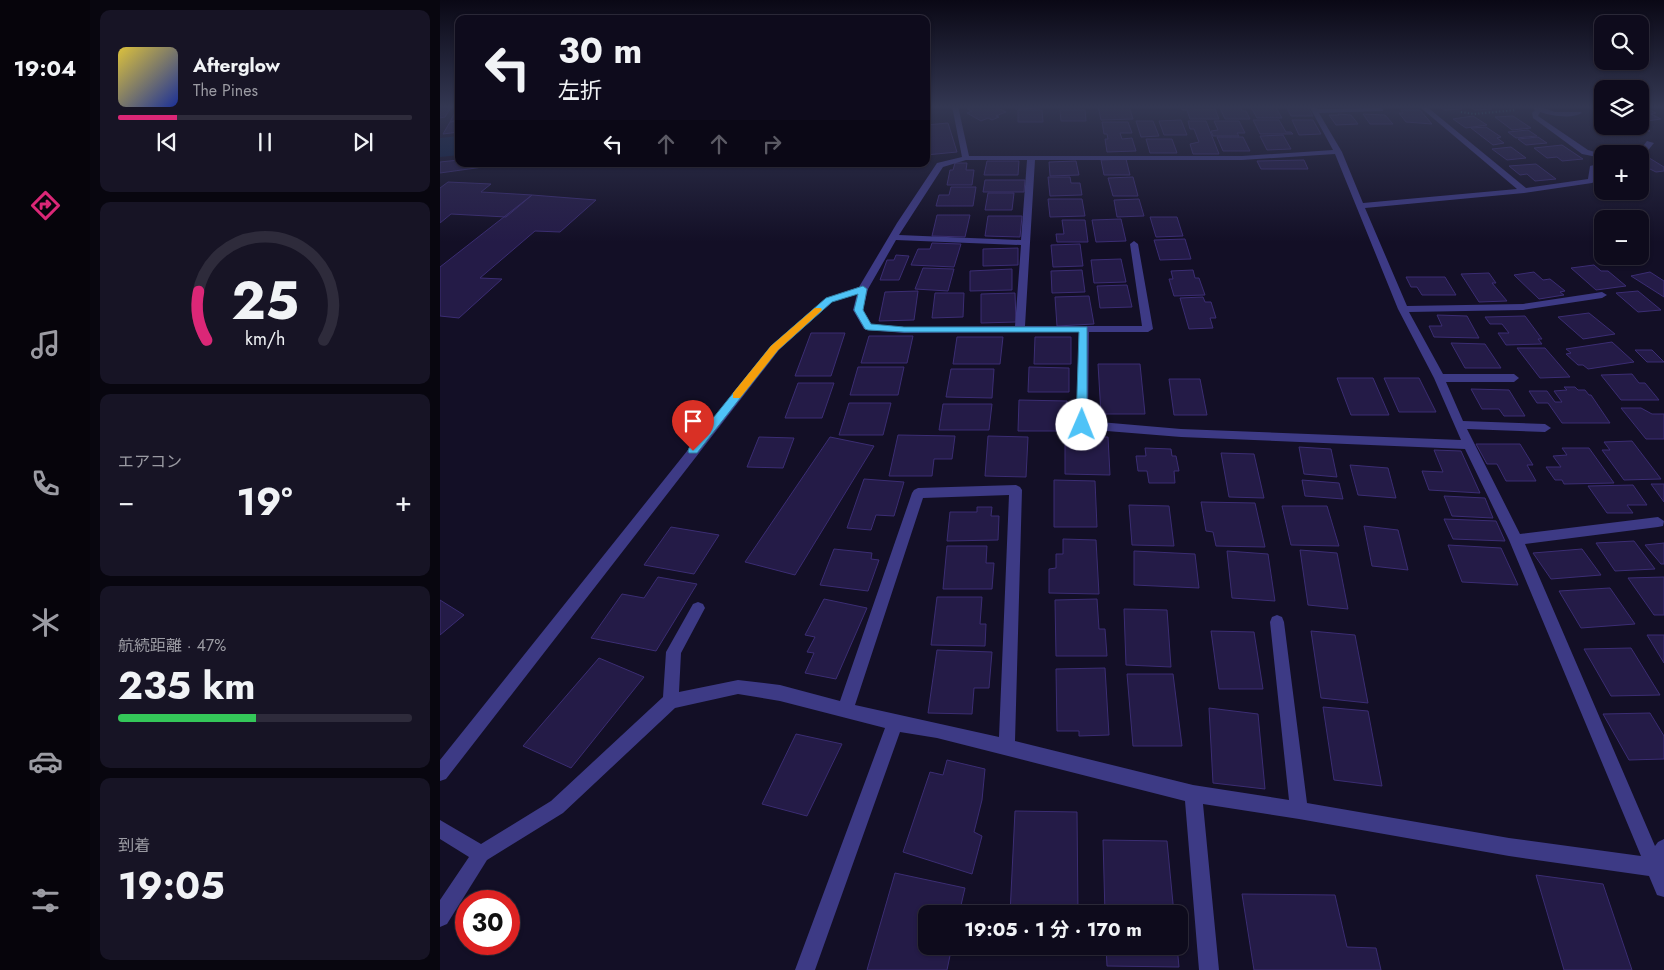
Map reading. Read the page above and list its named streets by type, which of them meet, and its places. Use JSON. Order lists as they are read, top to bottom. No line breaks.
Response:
{"page":{"tabs":"19:04","map_buttons":["+","−"],"turn":["30 m","左折"],"song":["Afterglow","The Pines"],"tile":["エアコン",["航続距離 · 47%","235 km"],["到着","19:05"]],"heat":["−","19°","+"],"limit":"30","trip":"19:05 · 1 分 · 170 m","gauge":["25","km/h"]}}
